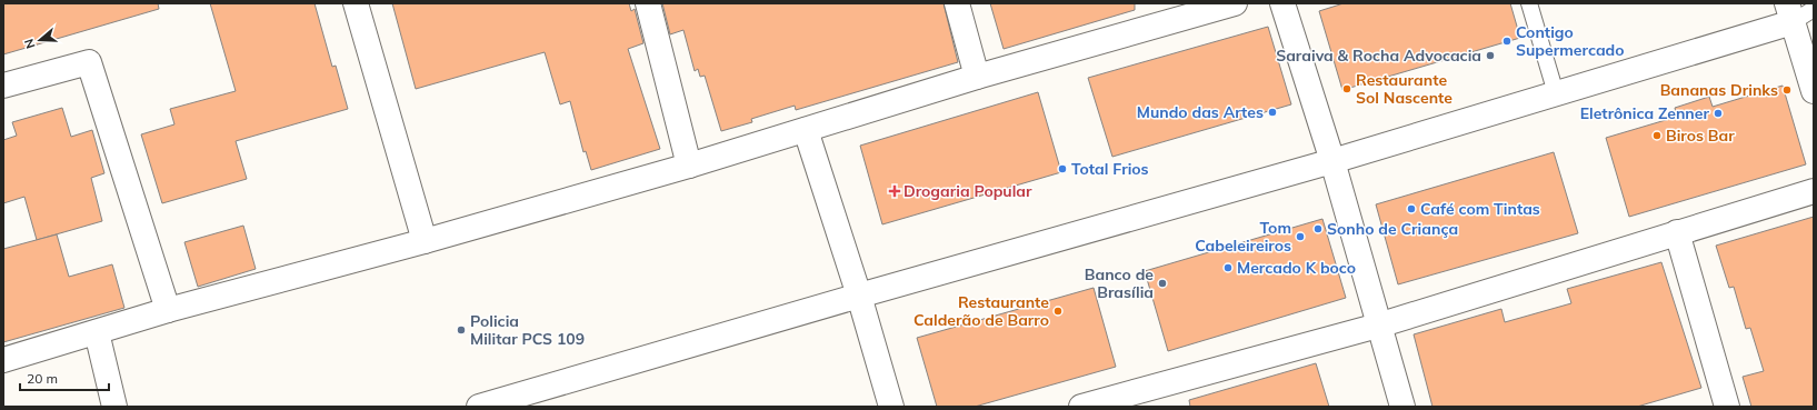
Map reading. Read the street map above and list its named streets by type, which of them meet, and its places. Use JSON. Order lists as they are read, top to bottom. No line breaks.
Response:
{"places":{"other":["Contigo Supermercado","Saraiva & Rocha Advocacia","Restaurante Sol Nascente","Bananas Drinks","Mundo das Artes","Eletrônica Zenner","Biros Bar","Total Frios","Café com Tintas","Sonho de Criança","Tom Cabeleireiros","Mercado K boco","Banco de Brasília","Restaurante Calderão de Barro","Policia Militar PCS 109"],"health":["Drogaria Popular"]},"scale_bar":"20 m","north":"left"}
